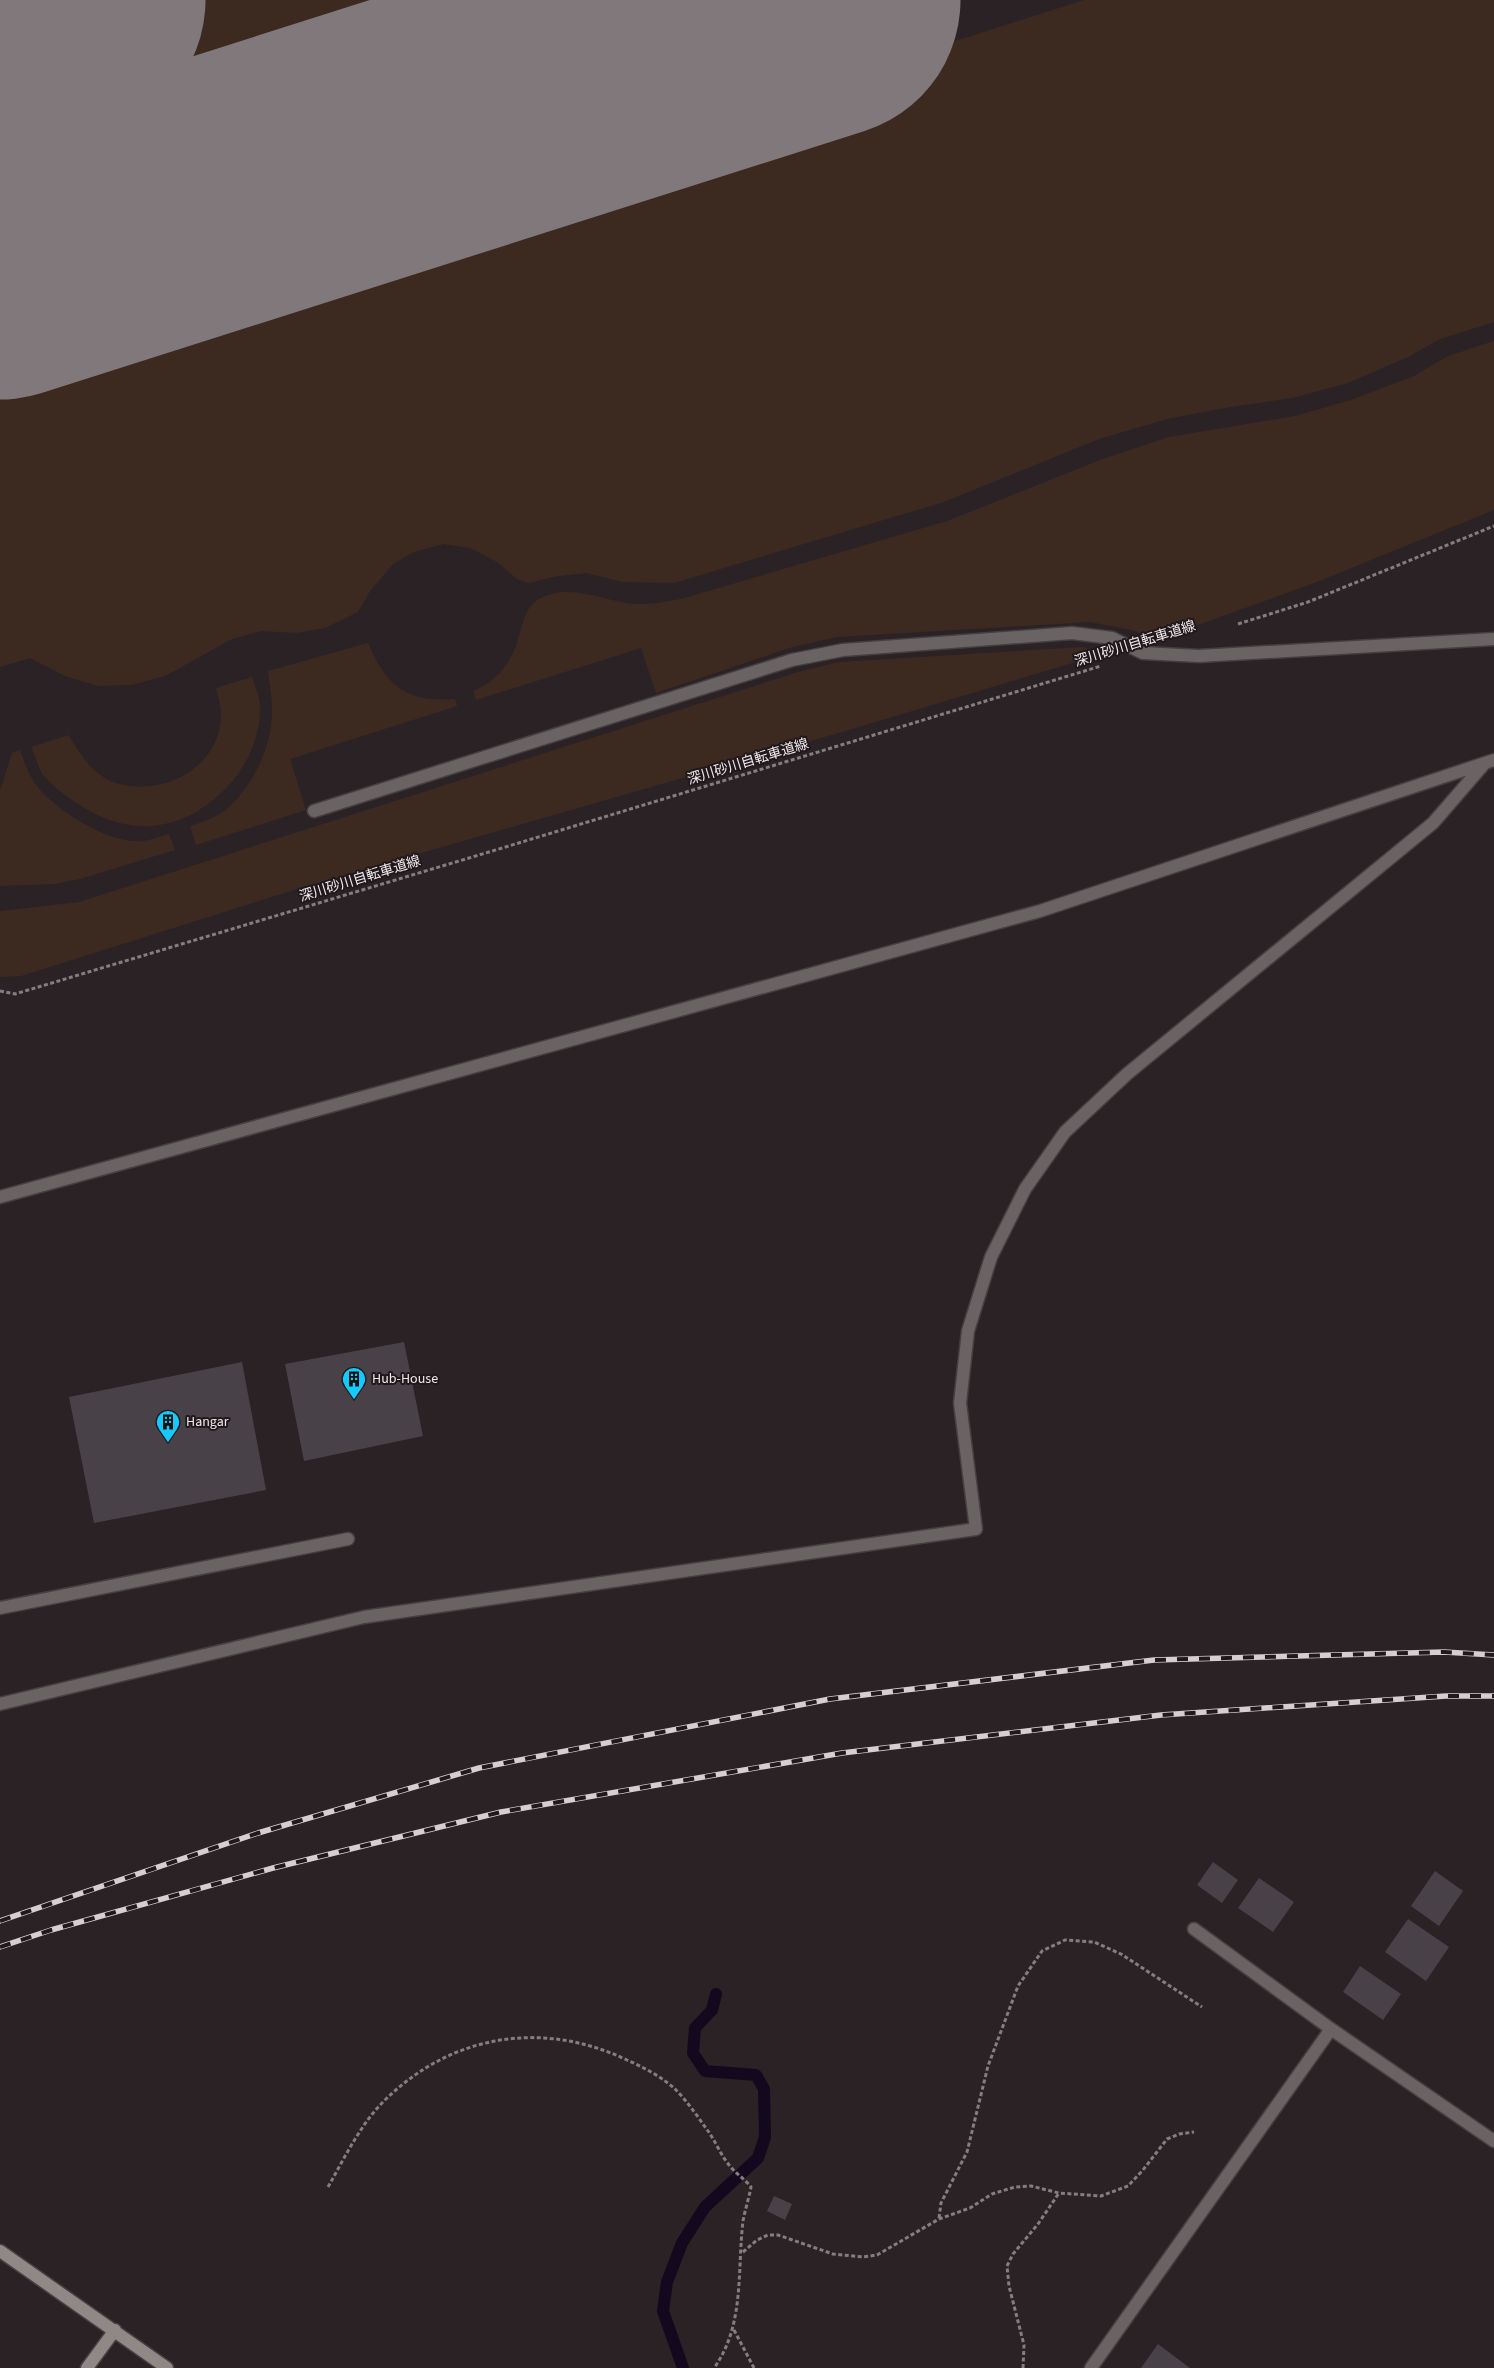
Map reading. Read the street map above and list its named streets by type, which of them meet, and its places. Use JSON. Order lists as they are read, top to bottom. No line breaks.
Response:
{"streets":{"path":["深川砂川自転車道線"]},"places":{"building":["Hub-House","Hangar"]}}
